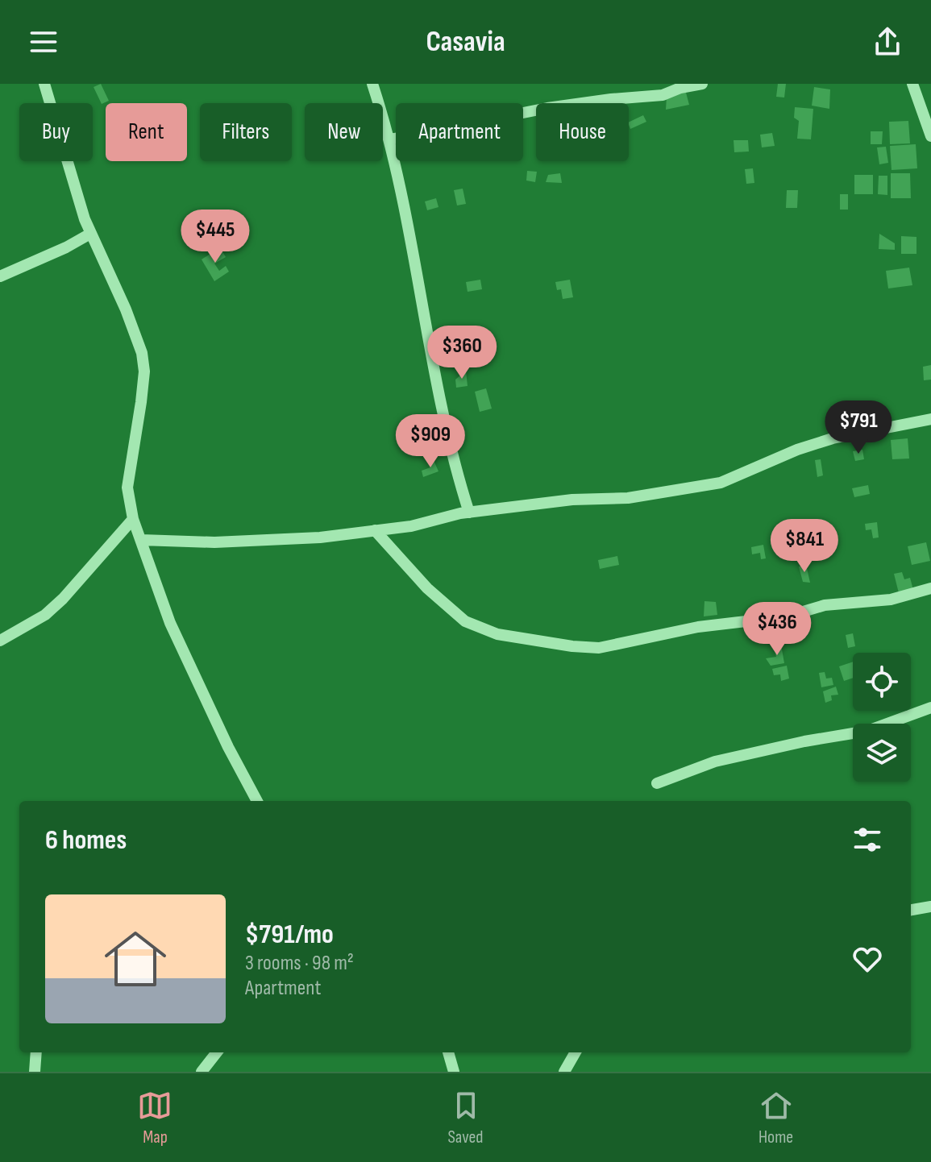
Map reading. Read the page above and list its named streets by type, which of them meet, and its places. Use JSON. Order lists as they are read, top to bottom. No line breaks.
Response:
{"page":{"header":"Casavia","chip":["Buy","Rent","Filters","New","Apartment","House"],"price":["$445","$360","$791","$909","$841","$436"],"heading":"6 homes","list":[{"name":"$791/mo","note":"3 rooms · 98 m² · Apartment"}],"tabs":["Map","Saved","Home"]}}
